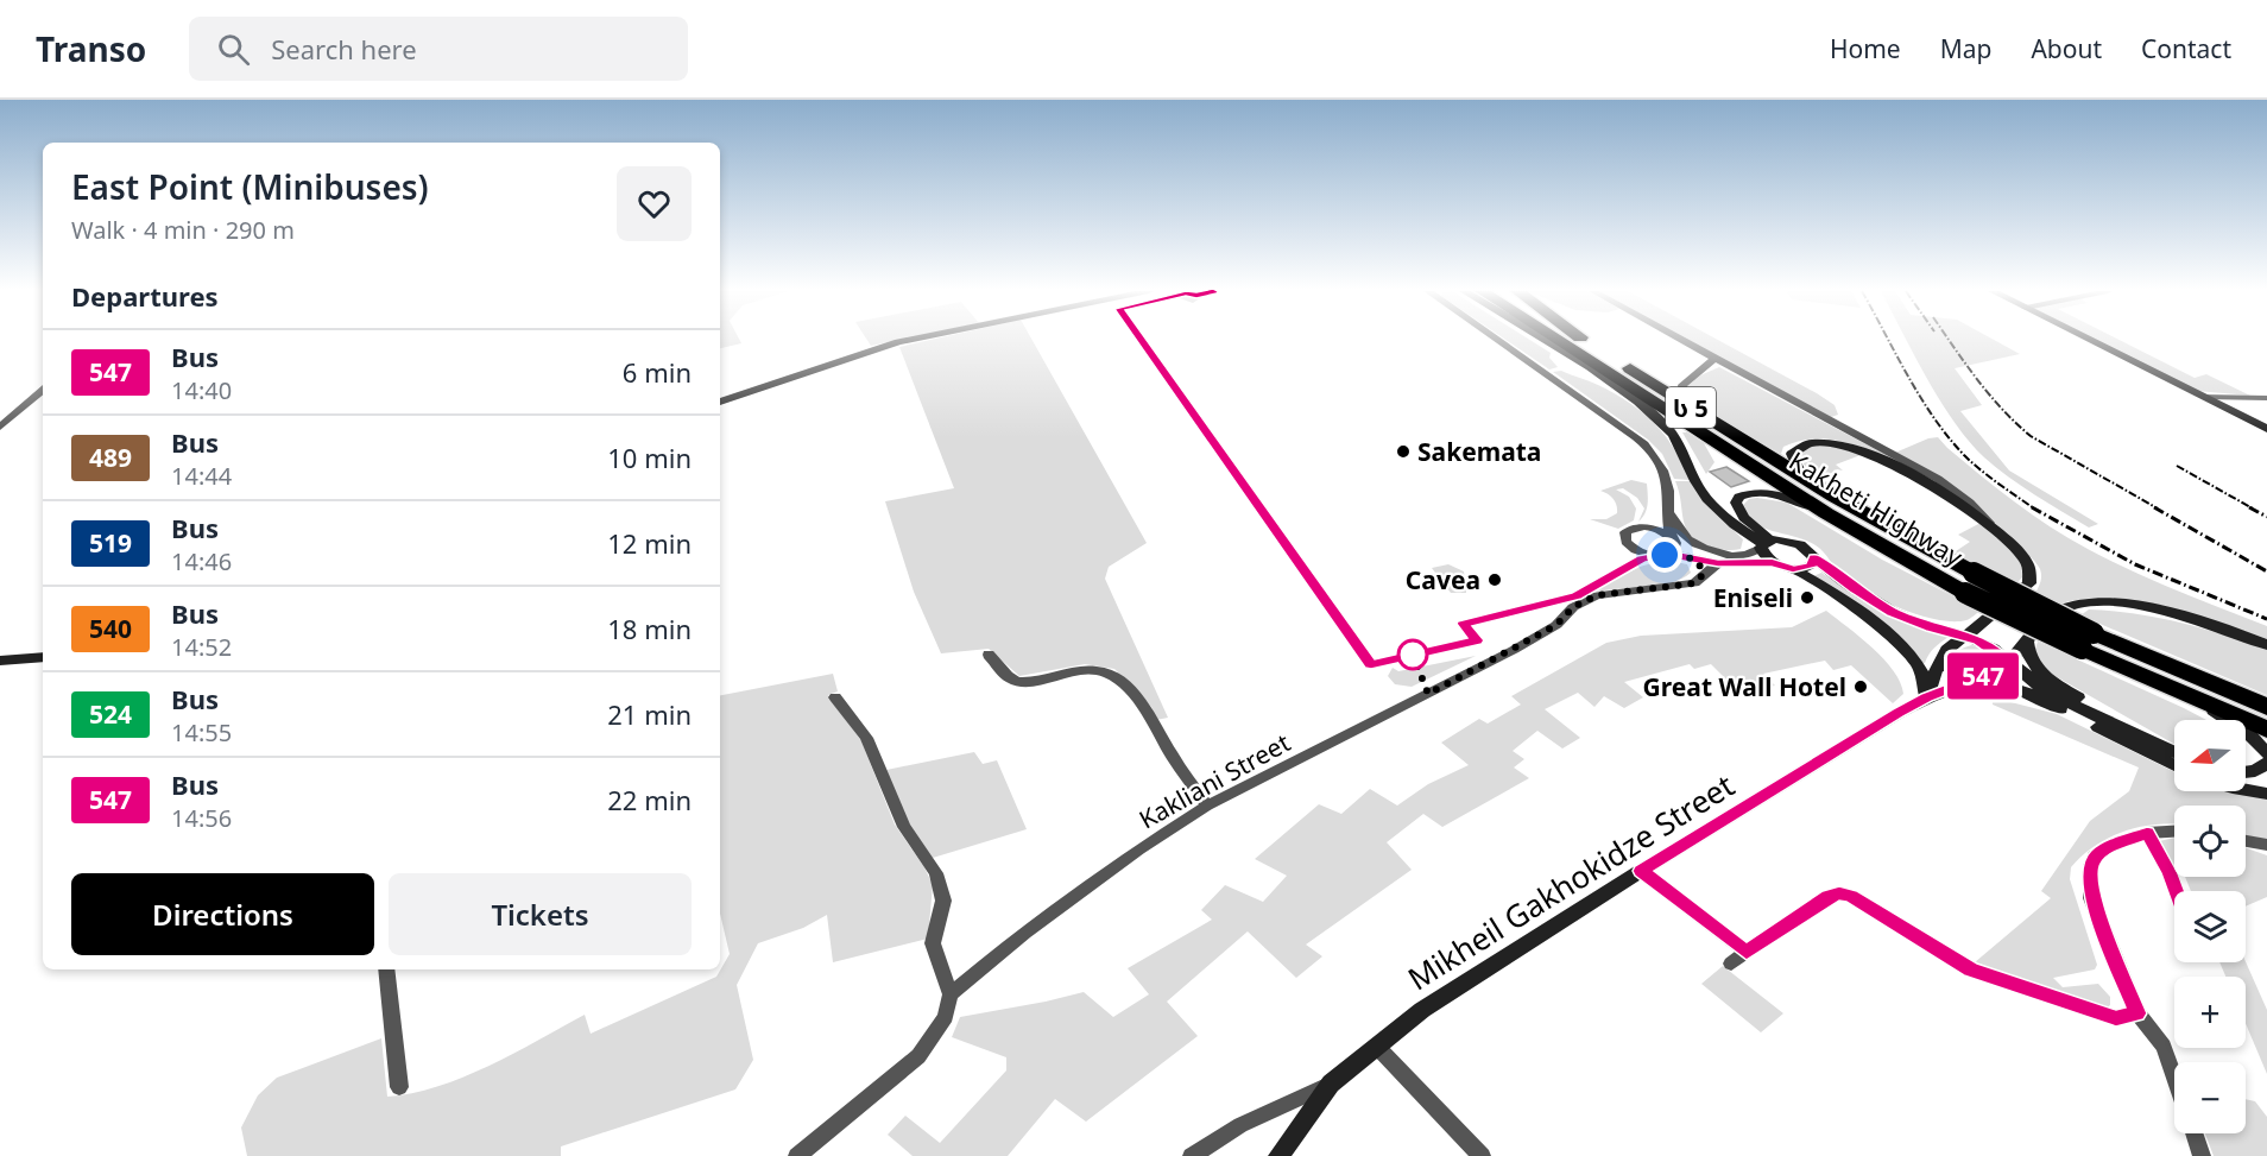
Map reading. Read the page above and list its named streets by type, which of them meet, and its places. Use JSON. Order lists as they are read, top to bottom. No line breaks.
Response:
{"streets":{"highway":["ს 5","Kakheti Highway"],"main road":["Mikheil Gakhokidze Street"],"street":["Kakliani Street"]},"places":["Sakemata","Cavea","Eniseli","Great Wall Hotel"],"lines":["bus line 547"],"north":"left","page":{"header":"Transo","search":"Search here","nav":["Home","Map","About","Contact"],"on_map":"547","heading":[["East Point (Minibuses)","Walk · 4 min · 290 m"],"Departures"],"list":[{"mark":"547","name":"Bus","note":"14:40","value":"6 min"},{"mark":"489","name":"Bus","note":"14:44","value":"10 min"},{"mark":"519","name":"Bus","note":"14:46","value":"12 min"},{"mark":"540","name":"Bus","note":"14:52","value":"18 min"},{"mark":"524","name":"Bus","note":"14:55","value":"21 min"},{"mark":"547","name":"Bus","note":"14:56","value":"22 min"}],"map_buttons":["+","−"],"buttons":["Directions","Tickets"]}}
